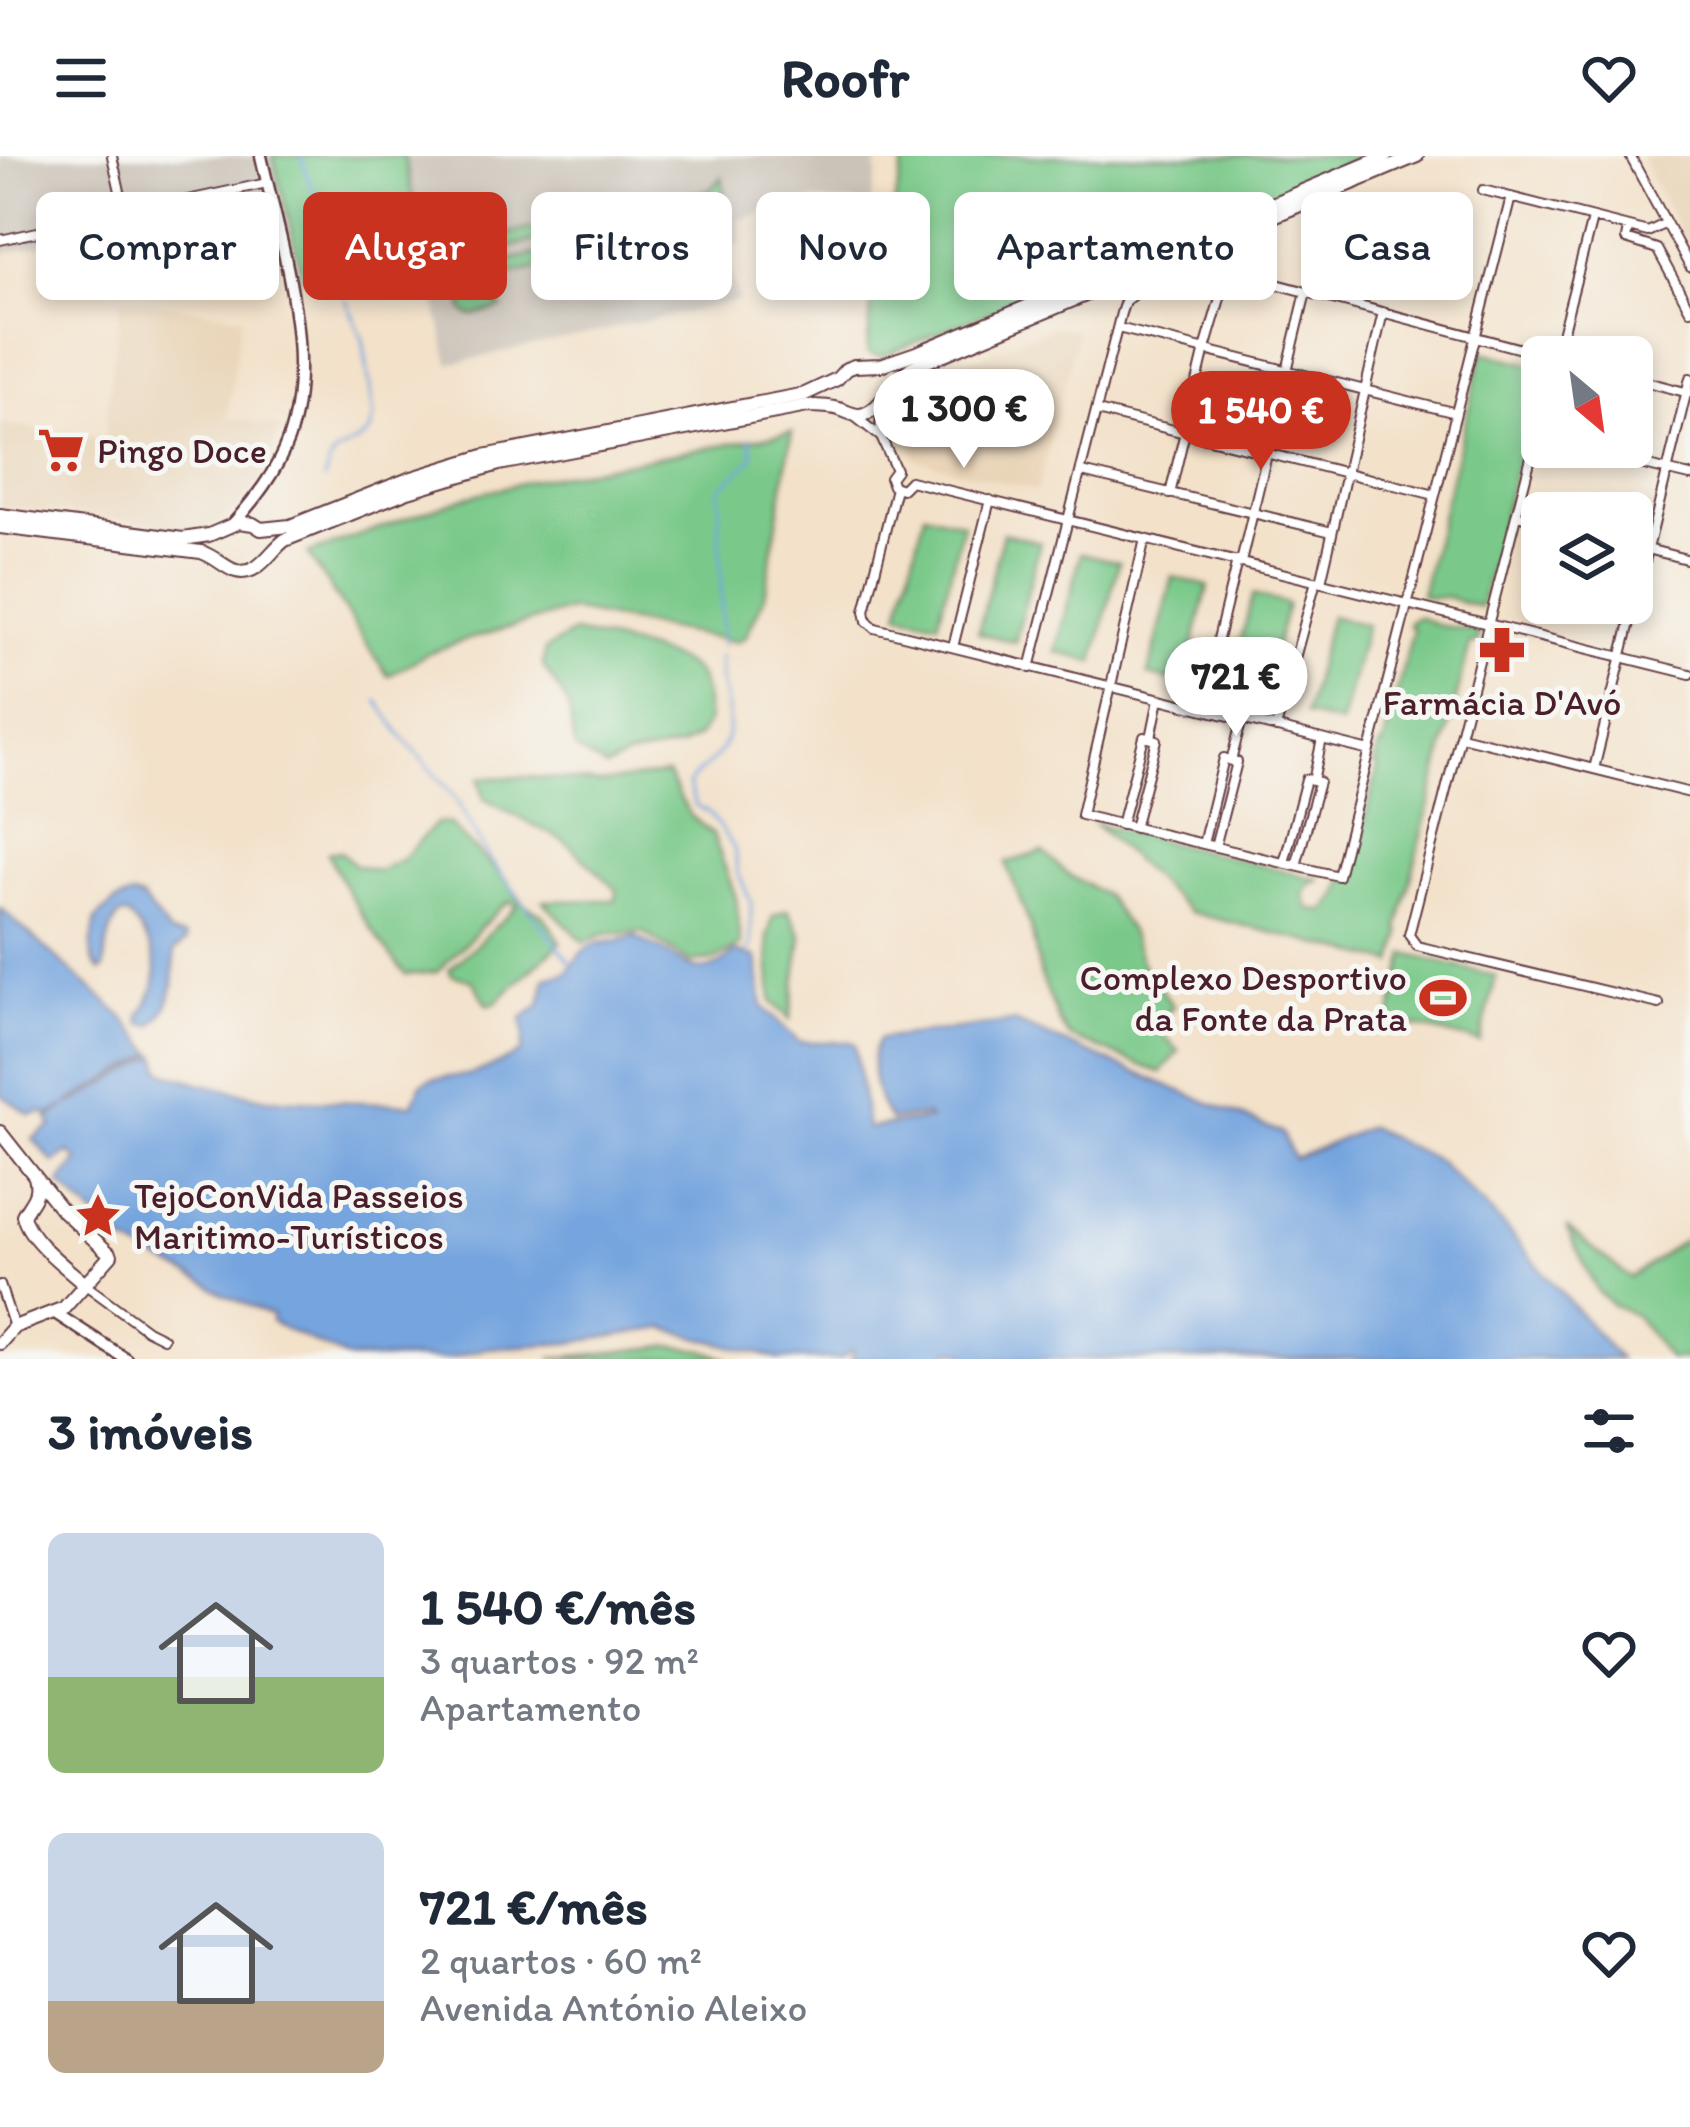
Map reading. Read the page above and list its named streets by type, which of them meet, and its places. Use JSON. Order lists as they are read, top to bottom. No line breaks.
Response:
{"places":{"supermarket":["Pingo Doce"],"pharmacy":["Farmácia D'Avó"],"sports":["Complexo Desportivo da Fonte da Prata"],"place":["TejoConVida Passeios Maritimo-Turísticos"]},"north":"bottom right","page":{"header":"Roofr","chip":["Comprar","Alugar","Filtros","Novo","Apartamento","Casa"],"price":["1 300 €","1 540 €","721 €"],"heading":"3 imóveis","list":[{"name":"1 540 €/mês","note":"3 quartos · 92 m² · Apartamento"},{"name":"721 €/mês","note":"2 quartos · 60 m² · Avenida António Aleixo"}]}}
